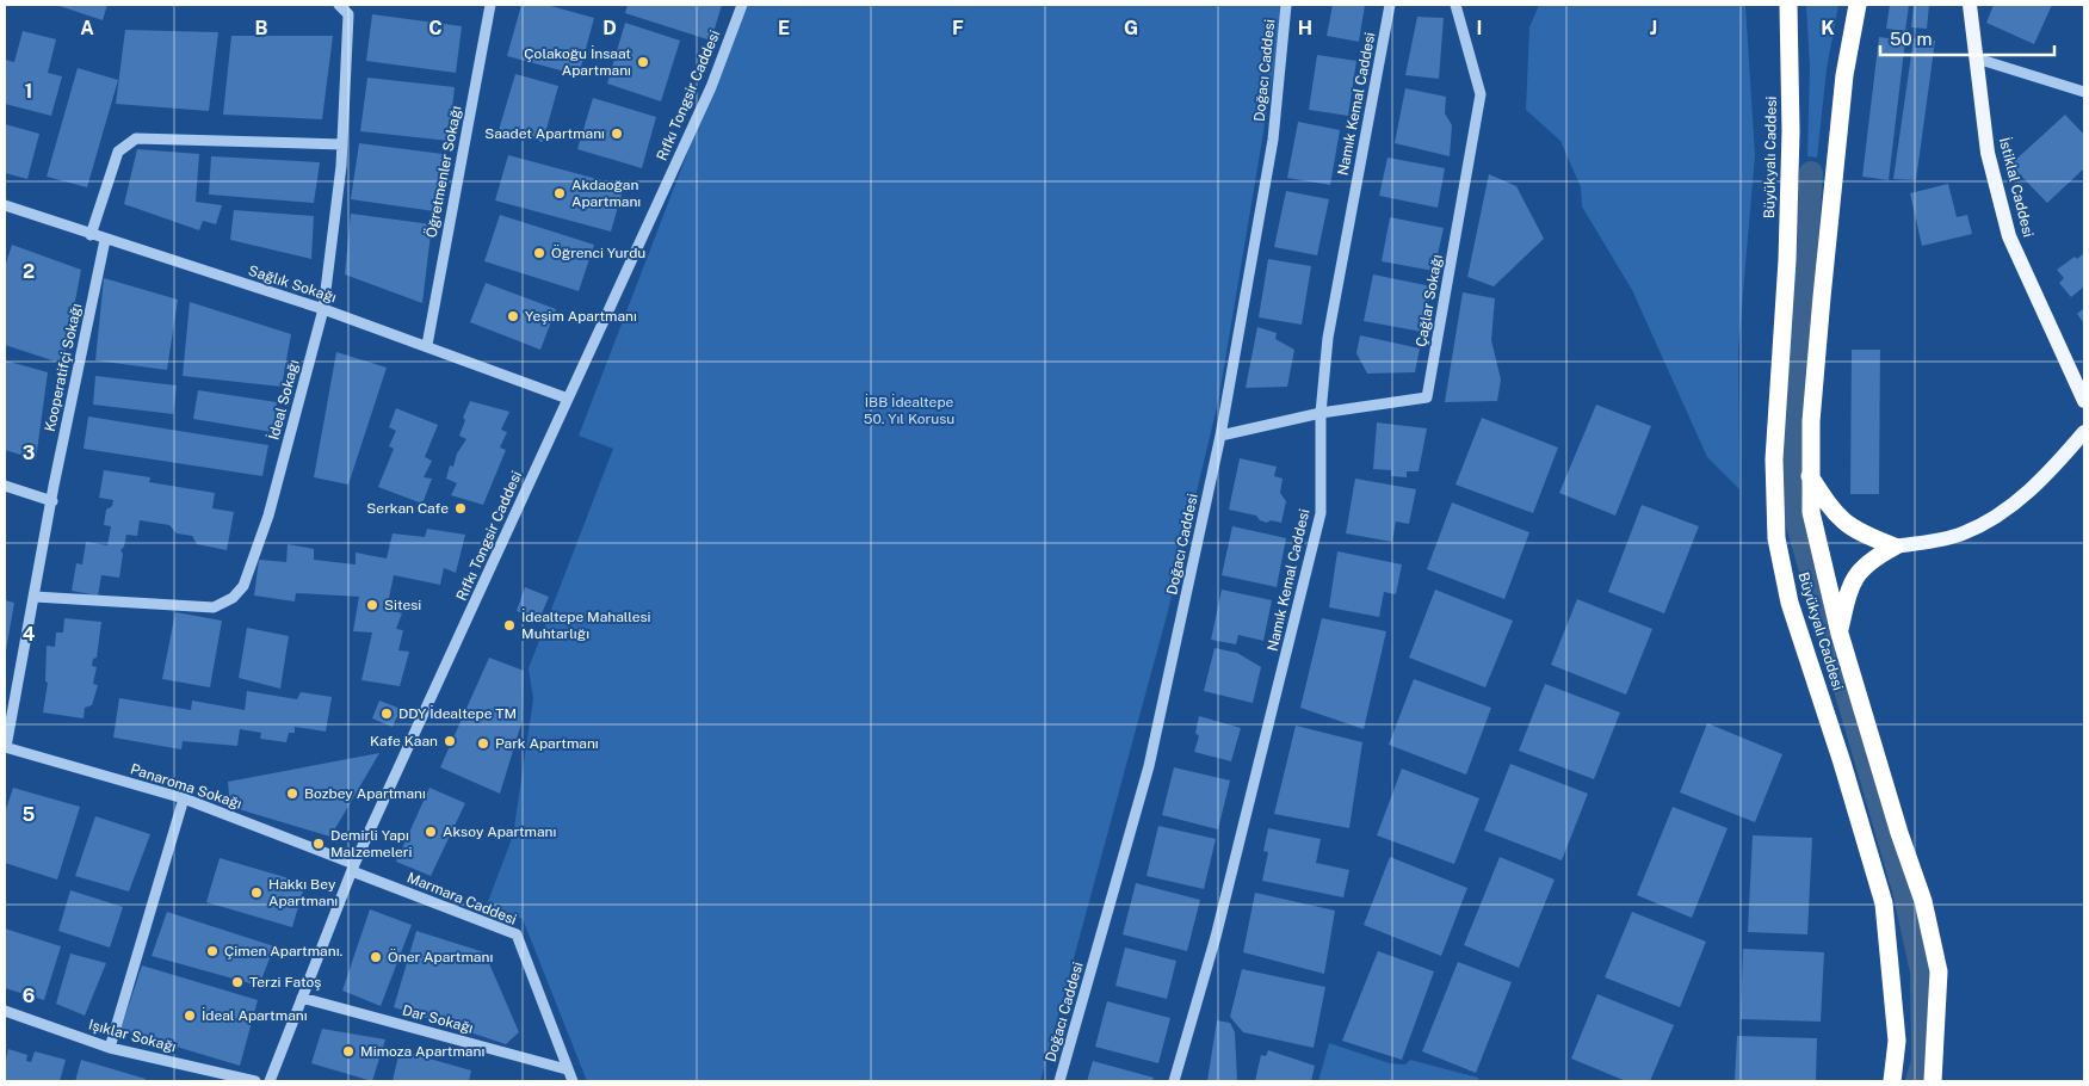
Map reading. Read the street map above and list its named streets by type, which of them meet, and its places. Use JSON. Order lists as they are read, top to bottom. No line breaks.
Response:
{"streets":{"highway":["Büyükyalı Caddesi"],"main road":["İstiklal Caddesi"],"street":["Doğacı Caddesi","Rıfkı Tongsir Caddesi","Namık Kemal Caddesi","Öğretmenler Sokağı","Sağlık Sokağı","Çağlar Sokağı","Kooperatifçi Sokağı","İdeal Sokağı","Panaroma Sokağı","Marmara Caddesi","Dar Sokağı","Işıklar Sokağı"]},"crossings":[["Doğacı Caddesi","Çağlar Sokağı"],["Rıfkı Tongsir Caddesi","Sağlık Sokağı"],["Rıfkı Tongsir Caddesi","Panaroma Sokağı"],["Rıfkı Tongsir Caddesi","Marmara Caddesi"],["Rıfkı Tongsir Caddesi","Dar Sokağı"],["Namık Kemal Caddesi","Çağlar Sokağı"],["Öğretmenler Sokağı","Sağlık Sokağı"],["Sağlık Sokağı","Kooperatifçi Sokağı"],["Sağlık Sokağı","İdeal Sokağı"],["Kooperatifçi Sokağı","İdeal Sokağı"],["Kooperatifçi Sokağı","Panaroma Sokağı"],["Panaroma Sokağı","Marmara Caddesi"],["Marmara Caddesi","Dar Sokağı"]],"parks":["İBB İdealtepe 50. Yıl Korusu"],"places":["Çolakoğu İnsaat Apartmanı","Saadet Apartmanı","Akdaoğan Apartmanı","Öğrenci Yurdu","Yeşim Apartmanı","Serkan Cafe","Sitesi","İdealtepe Mahallesi Muhtarlığı","DDY İdealtepe TM","Kafe Kaan","Park Apartmanı","Bozbey Apartmanı","Aksoy Apartmanı","Demirli Yapı Malzemeleri","Hakkı Bey Apartmanı","Çimen Apartmanı.","Öner Apartmanı","Terzi Fatoş","İdeal Apartmanı","Mimoza Apartmanı"],"scale_bar":"50 m","grid":{"columns":["A","B","C","D","E","F","G","H","I","J","K"],"rows":["1","2","3","4","5","6"]}}
